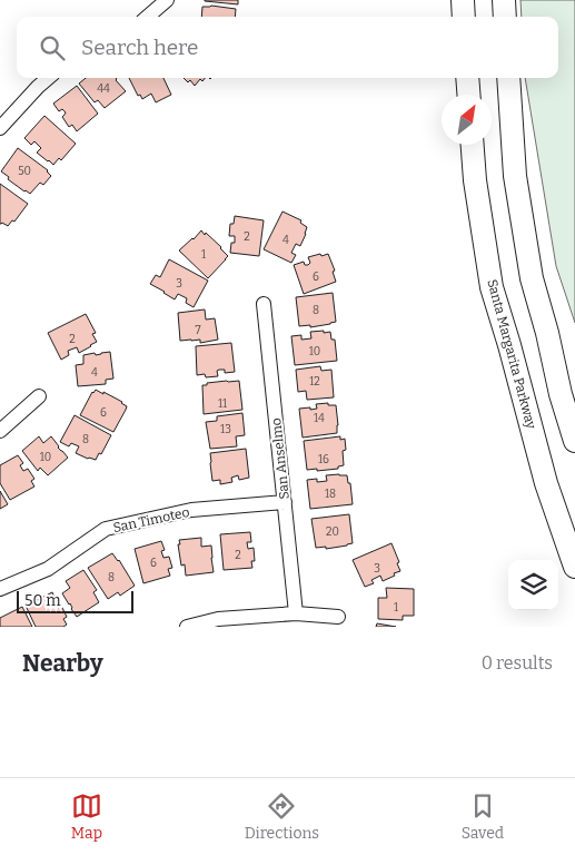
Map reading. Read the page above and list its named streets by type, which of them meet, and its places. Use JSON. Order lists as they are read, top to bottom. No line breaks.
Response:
{"streets":{"main road":["Santa Margarita Parkway"],"street":["San Anselmo","San Timoteo"]},"crossings":[["San Anselmo","San Timoteo"]],"house_numbers":["44","50","2","4","1","6","3","8","7","2","10","4","12","11","6","14","13","8","10","16","18","20","2","6","3","8","1"],"scale_bar":"50 m","north":"top right","page":{"search":"Search here","scale":"50 m","heading":["Nearby","0 results"],"nav":["Map","Directions","Saved"]}}
